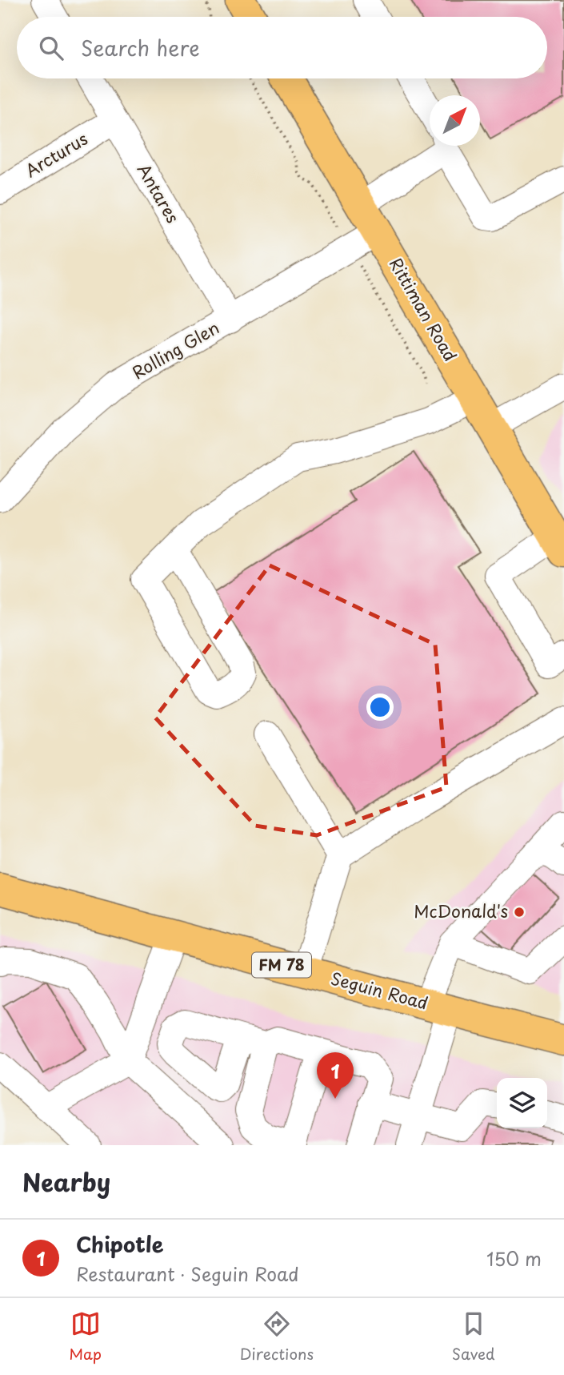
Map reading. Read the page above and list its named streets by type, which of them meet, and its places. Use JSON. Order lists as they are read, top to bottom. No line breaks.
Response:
{"streets":{"main road":["Rittiman Road","FM 78","Seguin Road"],"street":["Arcturus","Antares","Rolling Glen"]},"crossings":[["Arcturus","Antares"],["Antares","Rolling Glen"],["Rittiman Road","Rolling Glen"]],"places":["McDonald's"],"north":"top right","page":{"search":"Search here","pins":"1","heading":"Nearby","list":[{"mark":"1","name":"Chipotle","note":"Restaurant · Seguin Road","value":"150 m"}],"nav":["Map","Directions","Saved"]}}
